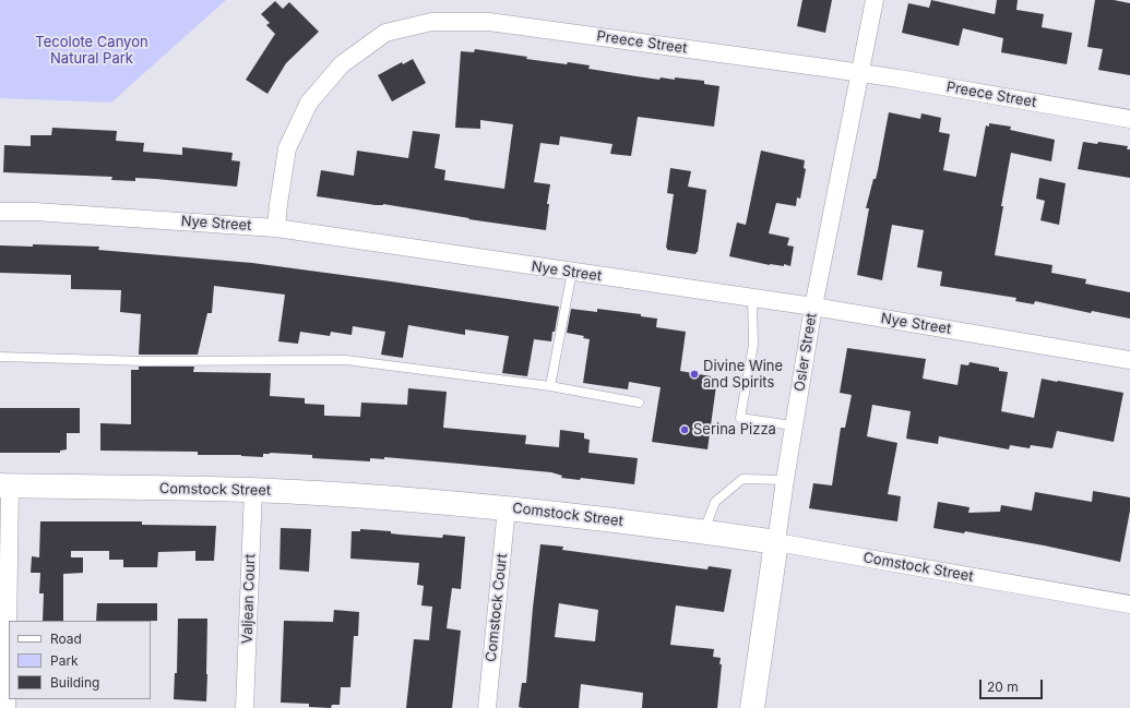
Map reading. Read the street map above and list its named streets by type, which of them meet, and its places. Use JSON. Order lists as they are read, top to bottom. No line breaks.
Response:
{"streets":{"street":["Preece Street","Nye Street","Osler Street","Comstock Street","Valjean Court","Comstock Court"]},"crossings":[["Preece Street","Nye Street"],["Preece Street","Osler Street"],["Nye Street","Osler Street"],["Osler Street","Comstock Street"],["Comstock Street","Valjean Court"],["Comstock Street","Comstock Court"]],"parks":["Tecolote Canyon Natural Park"],"places":["Divine Wine and Spirits","Serina Pizza"],"legend":["Road","Park","Building"],"scale_bar":"20 m"}
